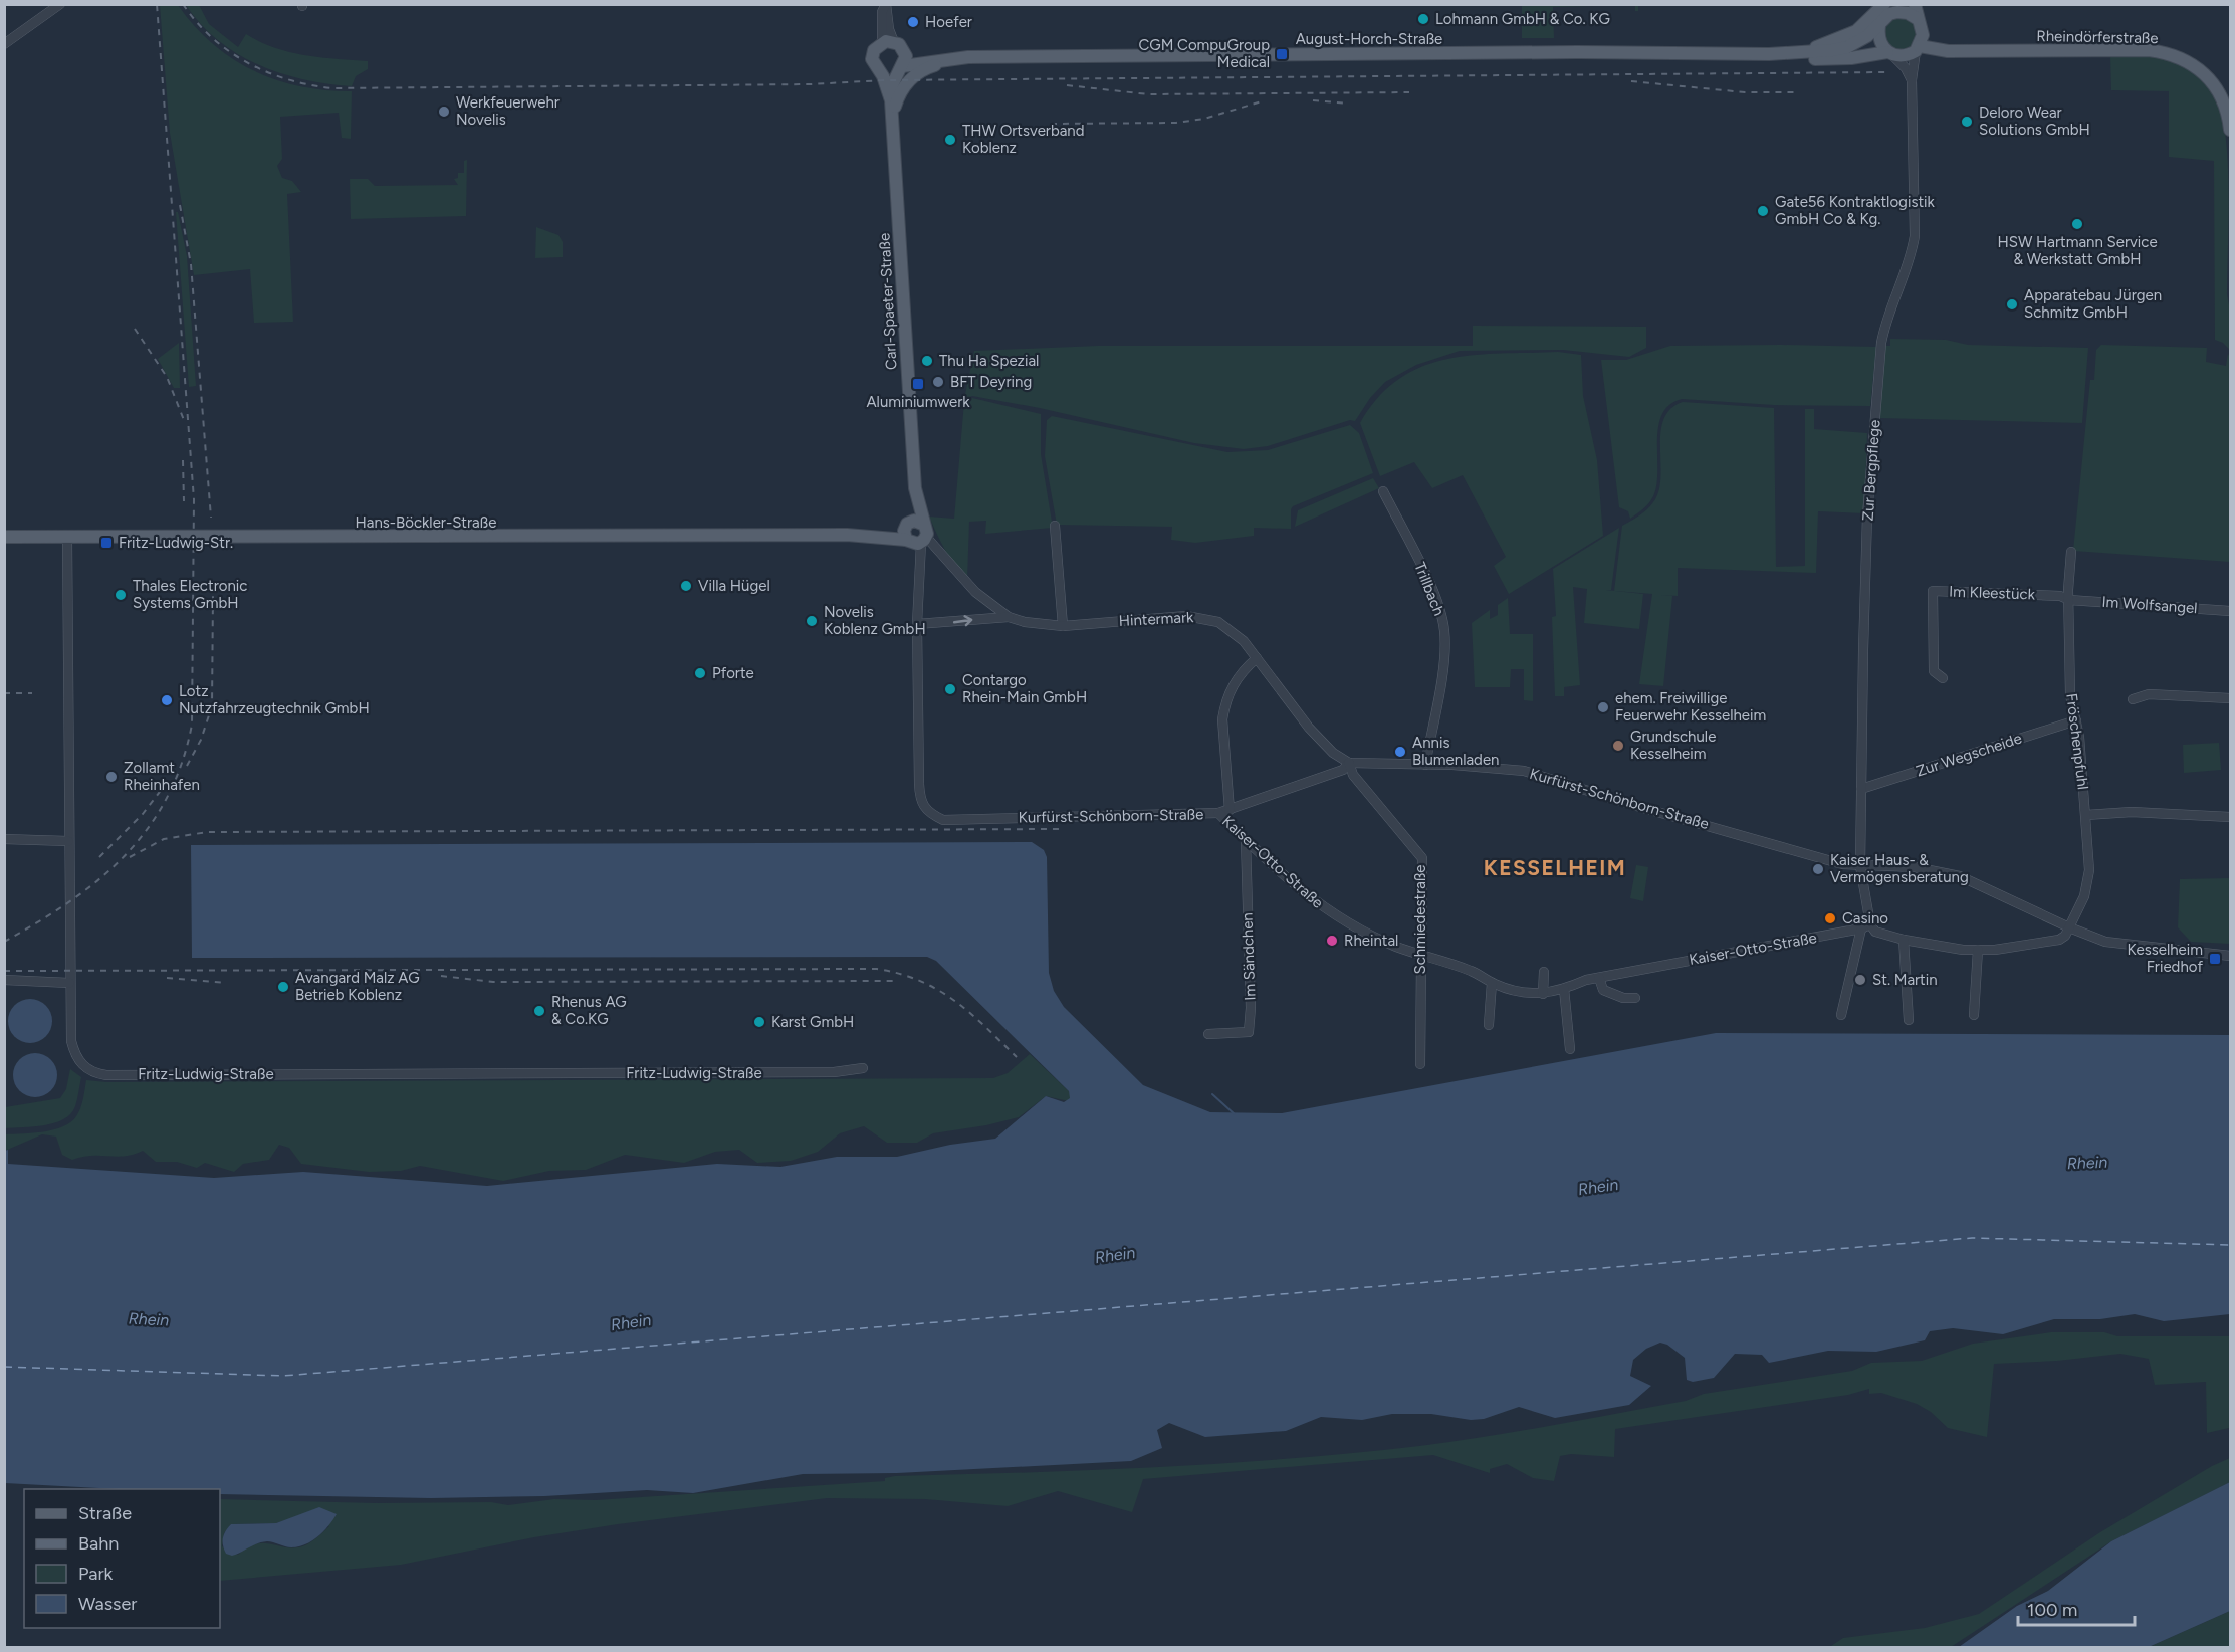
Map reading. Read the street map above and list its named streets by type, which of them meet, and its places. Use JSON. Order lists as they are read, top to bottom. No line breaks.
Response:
{"streets":{"main road":["Rheindörferstraße","August-Horch-Straße","Carl-Spaeter-Straße","Hans-Böckler-Straße"],"street":["Zur Bergpflege","Trillbach","Im Kleestück","Im Wolfsangel","Hintermark","Fröschenpfuhl","Zur Wegscheide","Kurfürst-Schönborn-Straße","Kaiser-Otto-Straße","Schmiedestraße","Im Sändchen","Fritz-Ludwig-Straße"]},"crossings":[["Rheindörferstraße","August-Horch-Straße"],["Rheindörferstraße","Zur Bergpflege"],["August-Horch-Straße","Carl-Spaeter-Straße"],["August-Horch-Straße","Zur Bergpflege"],["Carl-Spaeter-Straße","Hans-Böckler-Straße"],["Carl-Spaeter-Straße","Hintermark"],["Carl-Spaeter-Straße","Kurfürst-Schönborn-Straße"],["Zur Bergpflege","Zur Wegscheide"],["Zur Bergpflege","Kurfürst-Schönborn-Straße"],["Zur Bergpflege","Kaiser-Otto-Straße"],["Hans-Böckler-Straße","Hintermark"],["Hans-Böckler-Straße","Fritz-Ludwig-Straße"],["Trillbach","Kurfürst-Schönborn-Straße"],["Im Kleestück","Im Wolfsangel"],["Im Kleestück","Fröschenpfuhl"],["Im Wolfsangel","Fröschenpfuhl"],["Hintermark","Kurfürst-Schönborn-Straße"],["Hintermark","Schmiedestraße"],["Fröschenpfuhl","Zur Wegscheide"],["Fröschenpfuhl","Kurfürst-Schönborn-Straße"],["Kurfürst-Schönborn-Straße","Kaiser-Otto-Straße"],["Kurfürst-Schönborn-Straße","Schmiedestraße"],["Kaiser-Otto-Straße","Schmiedestraße"],["Kaiser-Otto-Straße","Im Sändchen"]],"districts":["KESSELHEIM"],"water":["Rhein"],"places":{"other":["Lohmann GmbH & Co. KG","Hoefer","Werkfeuerwehr Novelis","Deloro Wear Solutions GmbH","THW Ortsverband Koblenz","Gate56 Kontraktlogistik GmbH Co & Kg.","HSW Hartmann Service & Werkstatt GmbH","Apparatebau Jürgen Schmitz GmbH","Thu Ha Spezial","BFT Deyring","Villa Hügel","Thales Electronic Systems GmbH","Novelis Koblenz GmbH","Pforte","Contargo Rhein-Main GmbH","Lotz Nutzfahrzeugtechnik GmbH","ehem. Freiwillige Feuerwehr Kesselheim","Grundschule Kesselheim","Annis Blumenladen","Zollamt Rheinhafen","Kaiser Haus- & Vermögensberatung","Casino","Rheintal","St. Martin","Avangard Malz AG Betrieb Koblenz","Rhenus AG & Co.KG","Karst GmbH"],"transit":["CGM CompuGroup Medical","Aluminiumwerk","Fritz-Ludwig-Str.","Kesselheim Friedhof"]},"legend":["Straße","Bahn","Park","Wasser"],"scale_bar":"100 m"}
